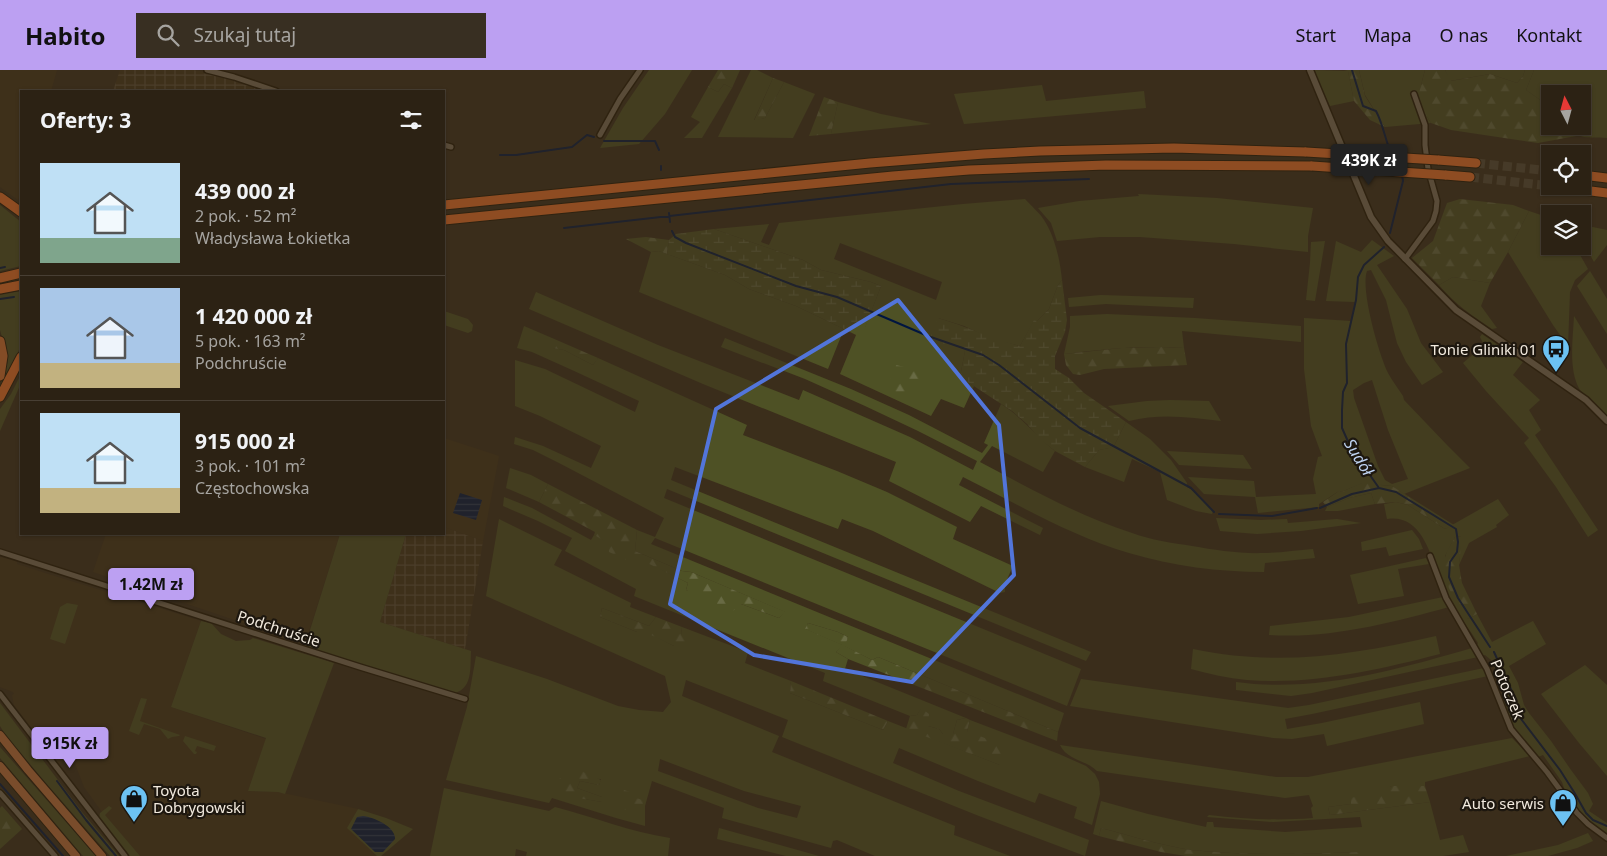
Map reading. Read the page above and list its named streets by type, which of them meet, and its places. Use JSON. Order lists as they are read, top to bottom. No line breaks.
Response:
{"streets":{"street":["Podchruście","Potoczek"]},"water":["Sudół"],"places":{"bus stop":["Tonie Gliniki 01"],"shop":["Toyota Dobrygowski","Auto serwis"]},"north":"top","page":{"header":"Habito","search":"Szukaj tutaj","nav":["Start","Mapa","O nas","Kontakt"],"heading":"Oferty: 3","price":["439K zł","1.42M zł","915K zł"],"list":[{"name":"439 000 zł","note":"2 pok. · 52 m² · Władysława Łokietka"},{"name":"1 420 000 zł","note":"5 pok. · 163 m² · Podchruście"},{"name":"915 000 zł","note":"3 pok. · 101 m² · Częstochowska"}]}}
